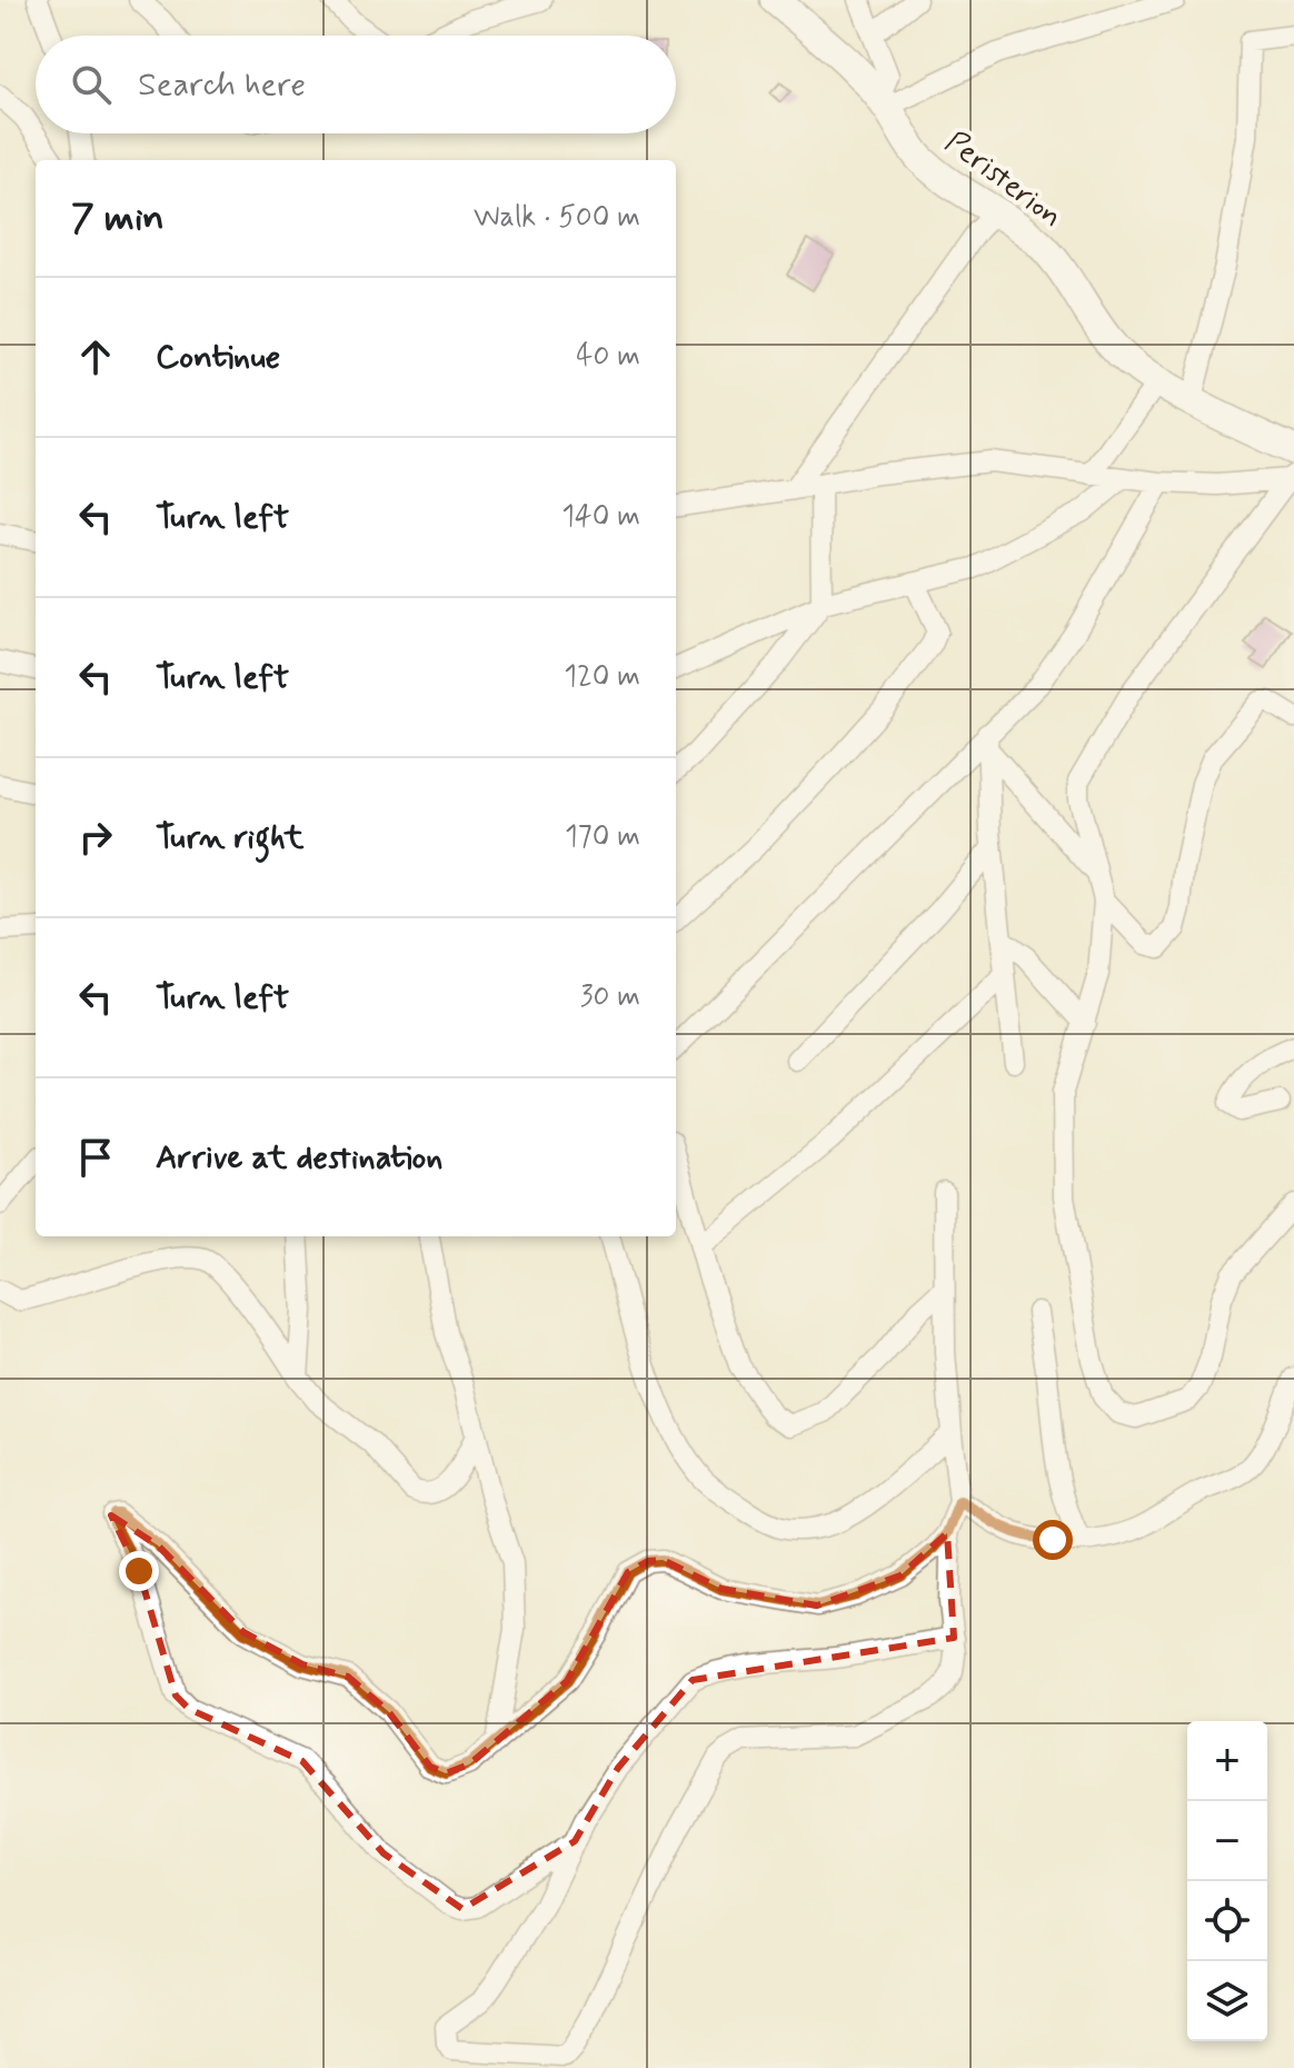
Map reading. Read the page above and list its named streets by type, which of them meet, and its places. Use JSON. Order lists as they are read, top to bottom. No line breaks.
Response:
{"streets":{"street":["Peristerion"]},"page":{"search":"Search here","heading":["7 min","Walk · 500 m"],"list":[["Continue","40 m"],["Turn left","140 m"],["Turn left","120 m"],["Turn right","170 m"],["Turn left","30 m"],"Arrive at destination"],"map_buttons":["+","−"]}}
